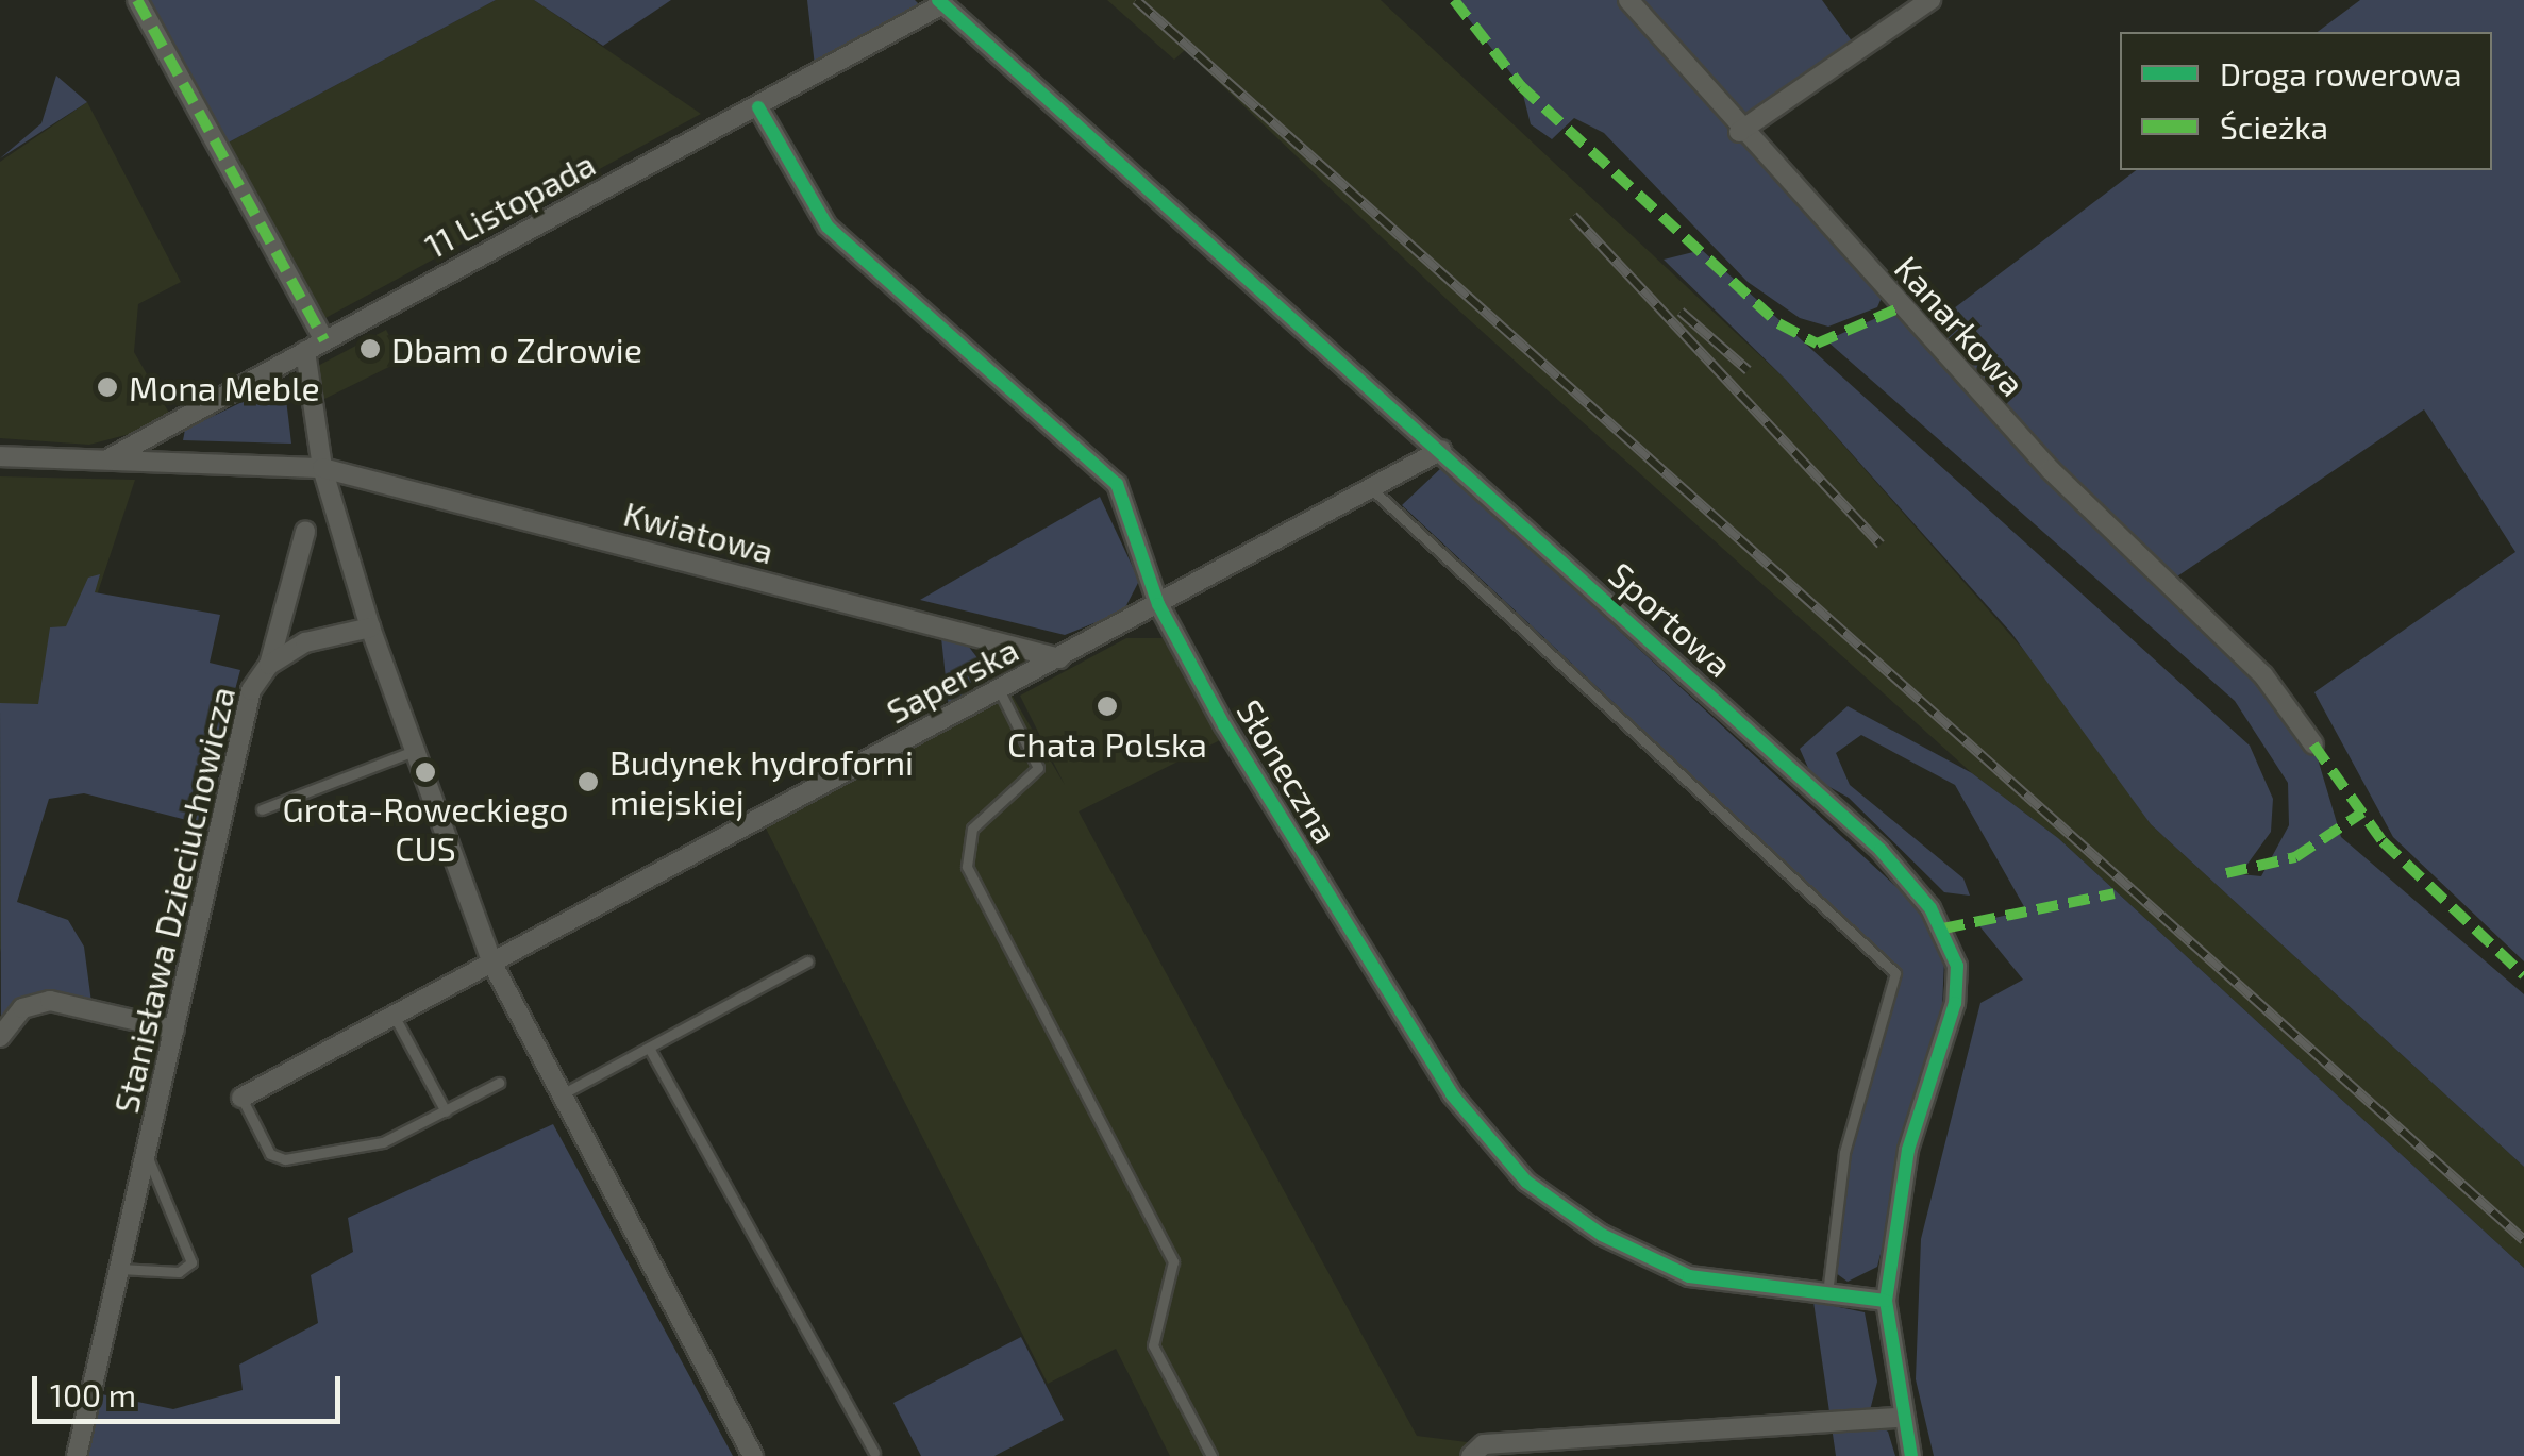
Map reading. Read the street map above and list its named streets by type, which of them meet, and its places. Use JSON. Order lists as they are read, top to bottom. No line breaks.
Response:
{"streets":{"street":["11 Listopada","Kanarkowa","Kwiatowa","Sportowa","Saperska","Słoneczna","Stanisława Dzieciuchowicza"]},"crossings":[["11 Listopada","Kwiatowa"],["11 Listopada","Sportowa"],["11 Listopada","Słoneczna"],["Kwiatowa","Saperska"],["Sportowa","Saperska"],["Sportowa","Słoneczna"],["Saperska","Słoneczna"]],"places":["Dbam o Zdrowie","Mona Meble","Chata Polska","Grota-Roweckiego CUS","Budynek hydroforni miejskiej"],"legend":["Droga rowerowa","Ścieżka"],"scale_bar":"100 m"}
